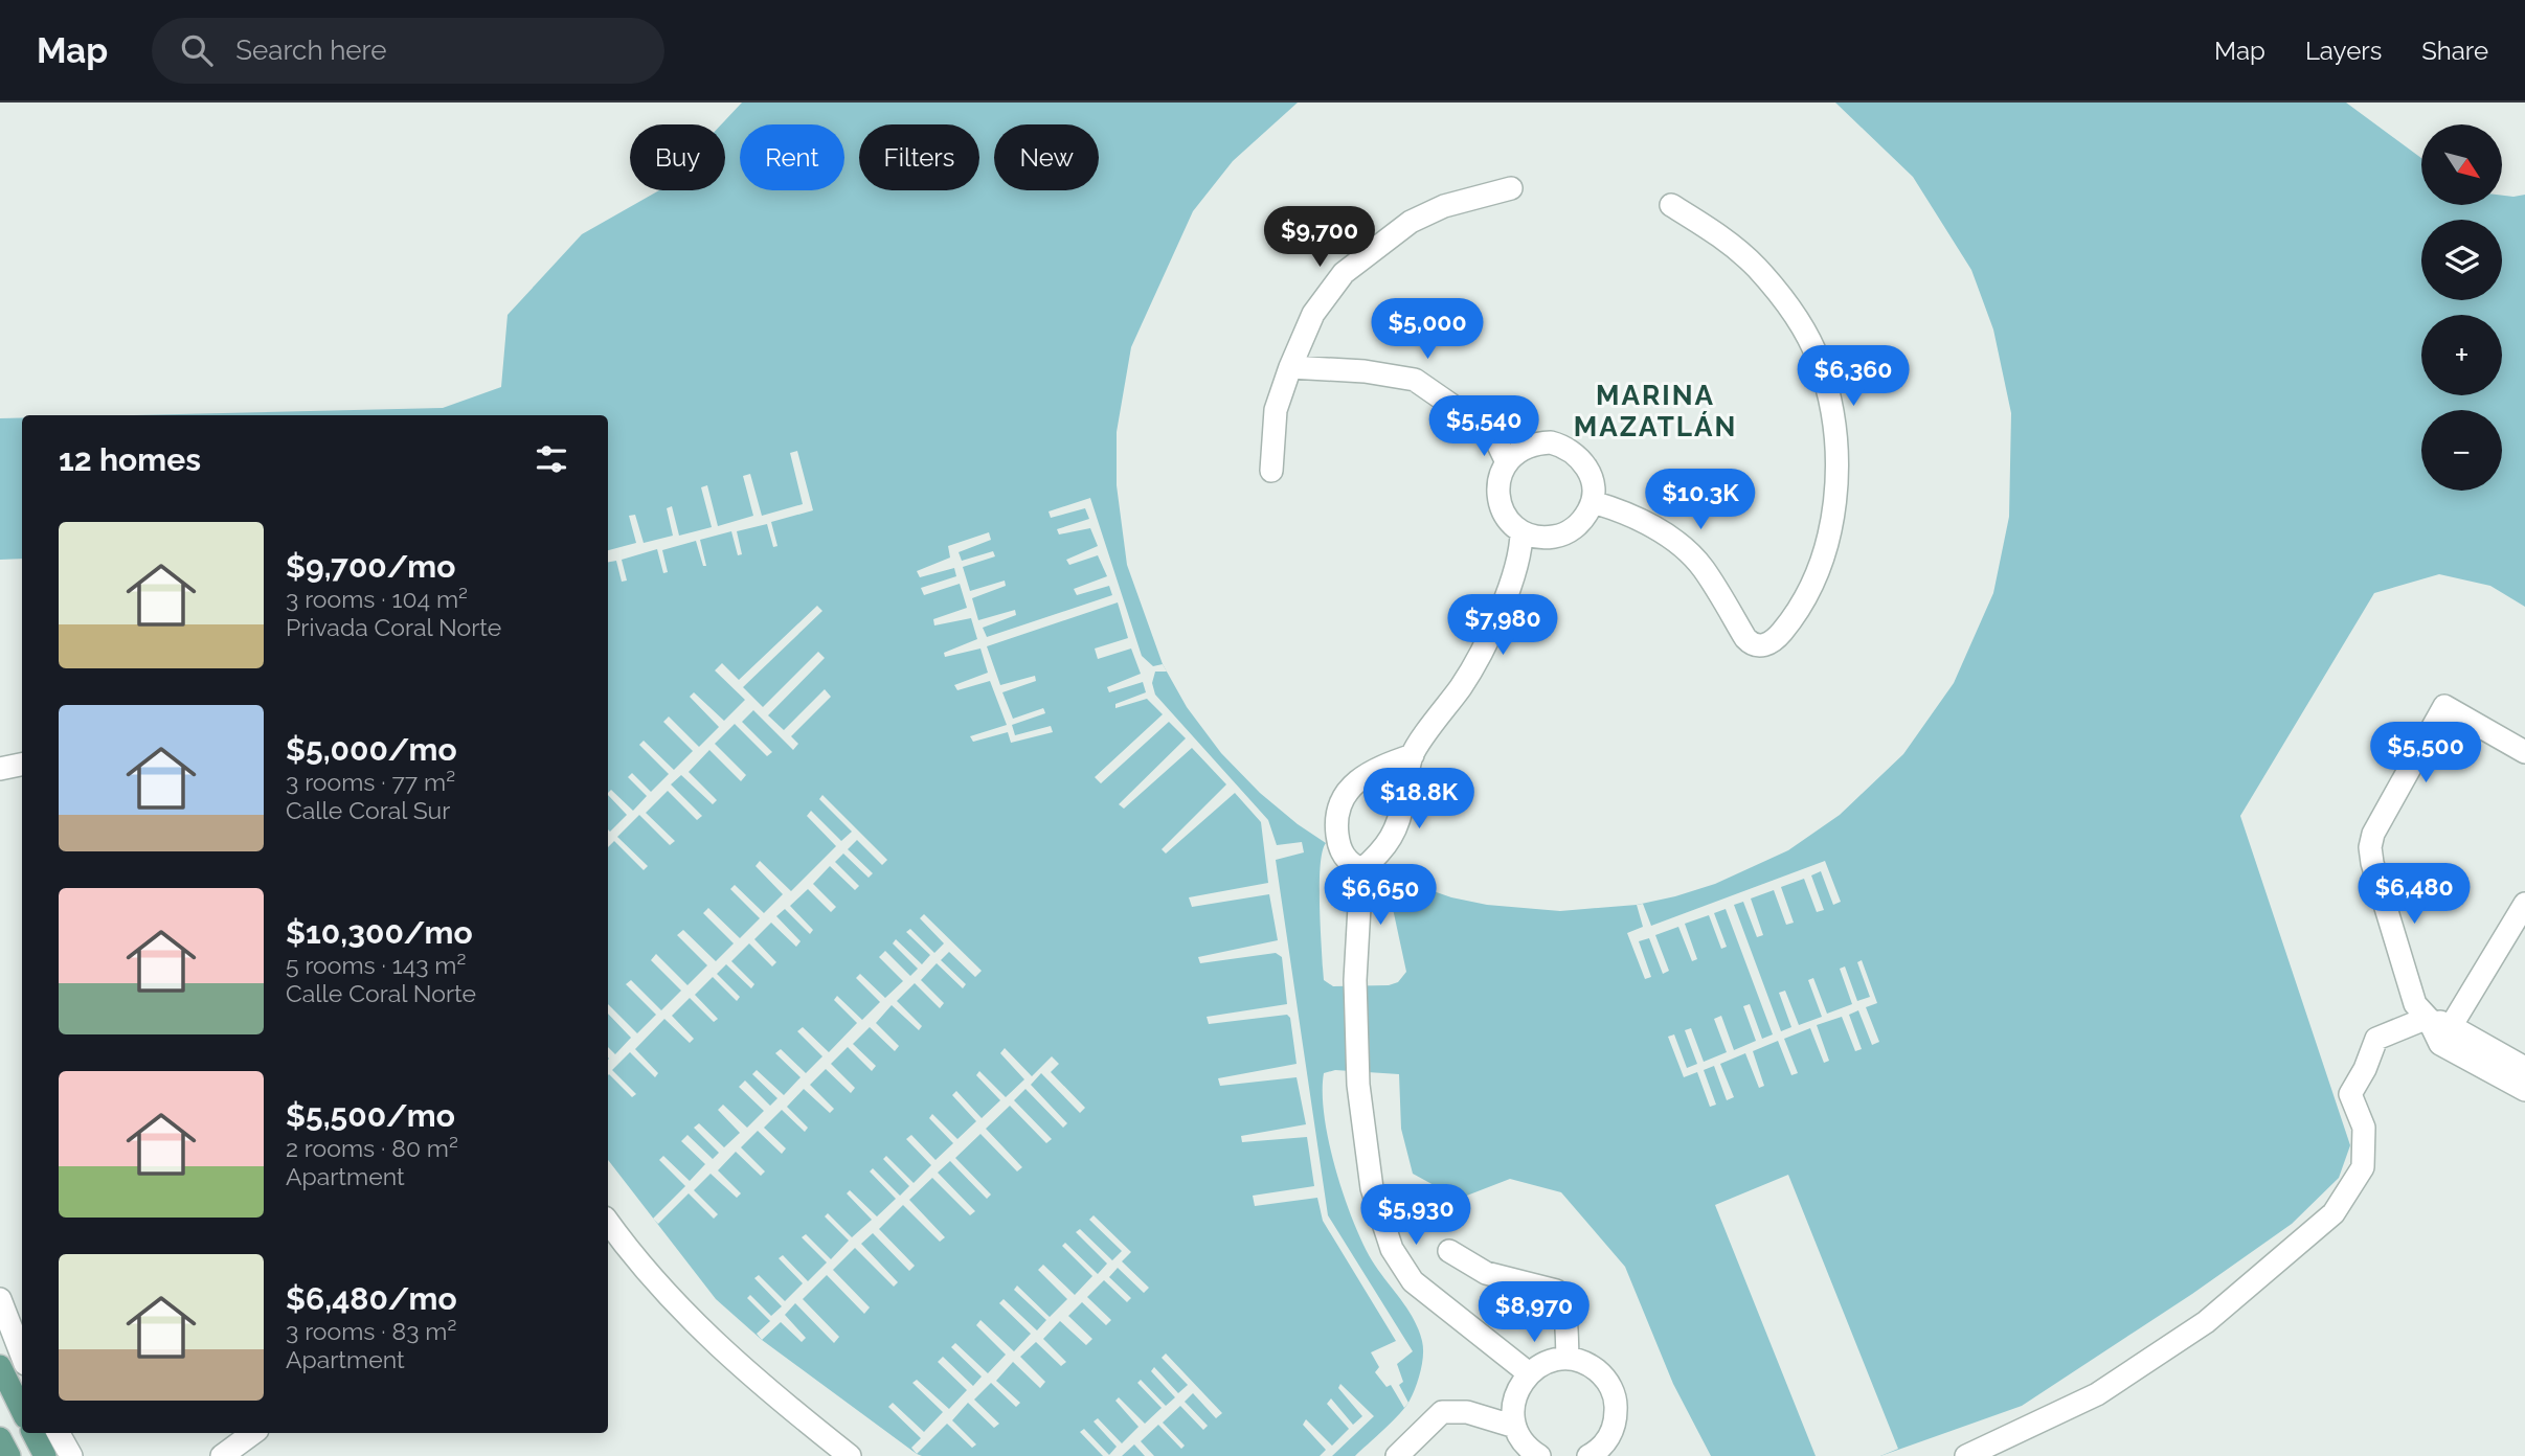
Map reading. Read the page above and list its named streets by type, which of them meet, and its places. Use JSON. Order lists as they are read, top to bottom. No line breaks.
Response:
{"districts":["MARINA MAZATLÁN"],"north":"bottom right","page":{"header":"Map","search":"Search here","nav":["Map","Layers","Share"],"map_buttons":["+","−"],"chip":["Buy","Rent","Filters","New"],"price":["$9,700","$5,000","$6,360","$5,540","$10.3K","$7,980","$5,500","$18.8K","$6,480","$6,650","$5,930","$8,970"],"heading":"12 homes","list":[{"name":"$9,700/mo","note":"3 rooms · 104 m² · Privada Coral Norte"},{"name":"$5,000/mo","note":"3 rooms · 77 m² · Calle Coral Sur"},{"name":"$10,300/mo","note":"5 rooms · 143 m² · Calle Coral Norte"},{"name":"$5,500/mo","note":"2 rooms · 80 m² · Apartment"},{"name":"$6,480/mo","note":"3 rooms · 83 m² · Apartment"}]}}
